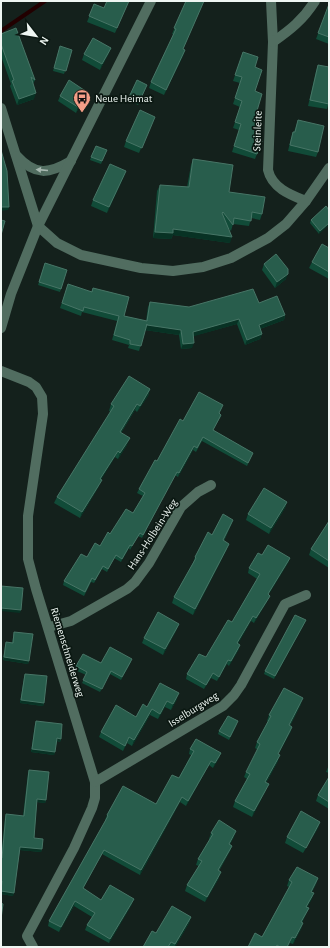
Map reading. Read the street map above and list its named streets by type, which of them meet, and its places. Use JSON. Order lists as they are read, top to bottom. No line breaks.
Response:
{"streets":{"street":["Steinleite","Hans-Holbein-Weg","Riemenschneiderweg","Isselburgweg"]},"crossings":[["Hans-Holbein-Weg","Riemenschneiderweg"],["Riemenschneiderweg","Isselburgweg"]],"places":{"bus stop":["Neue Heimat"]},"north":"bottom right"}
